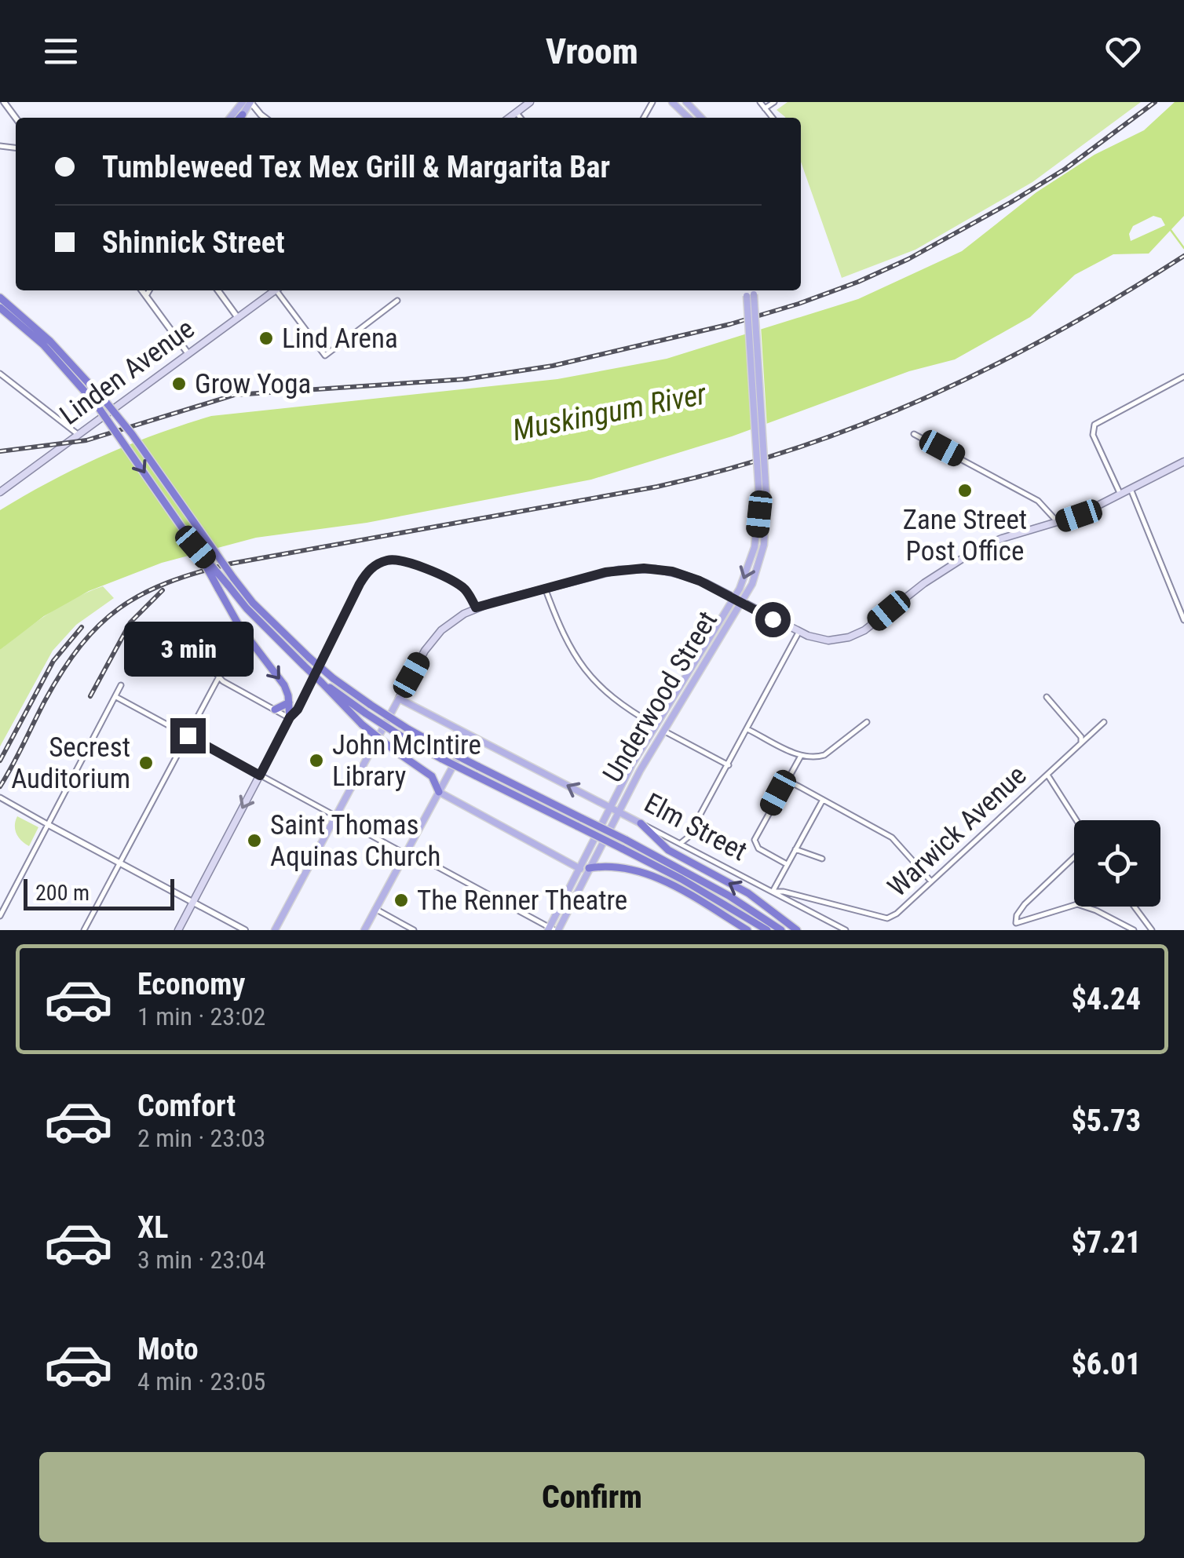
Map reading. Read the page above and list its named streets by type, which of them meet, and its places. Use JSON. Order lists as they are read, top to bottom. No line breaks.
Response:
{"streets":{"main road":["Linden Avenue","Underwood Street","Elm Street"],"street":["Warwick Avenue"]},"crossings":[["Underwood Street","Elm Street"],["Elm Street","Warwick Avenue"]],"water":["Muskingum River"],"places":["Lind Arena","Grow Yoga","Zane Street Post Office","John McIntire Library","Secrest Auditorium","Saint Thomas Aquinas Church","The Renner Theatre"],"scale_bar":"200 m","page":{"header":"Vroom","banner":["Tumbleweed Tex Mex Grill & Margarita Bar","Shinnick Street"],"bubble":"3 min","scale":"200 m","list":[{"name":"Economy","note":"1 min · 23:02","value":"$4.24"},{"name":"Comfort","note":"2 min · 23:03","value":"$5.73"},{"name":"XL","note":"3 min · 23:04","value":"$7.21"},{"name":"Moto","note":"4 min · 23:05","value":"$6.01"}],"buttons":"Confirm"}}
